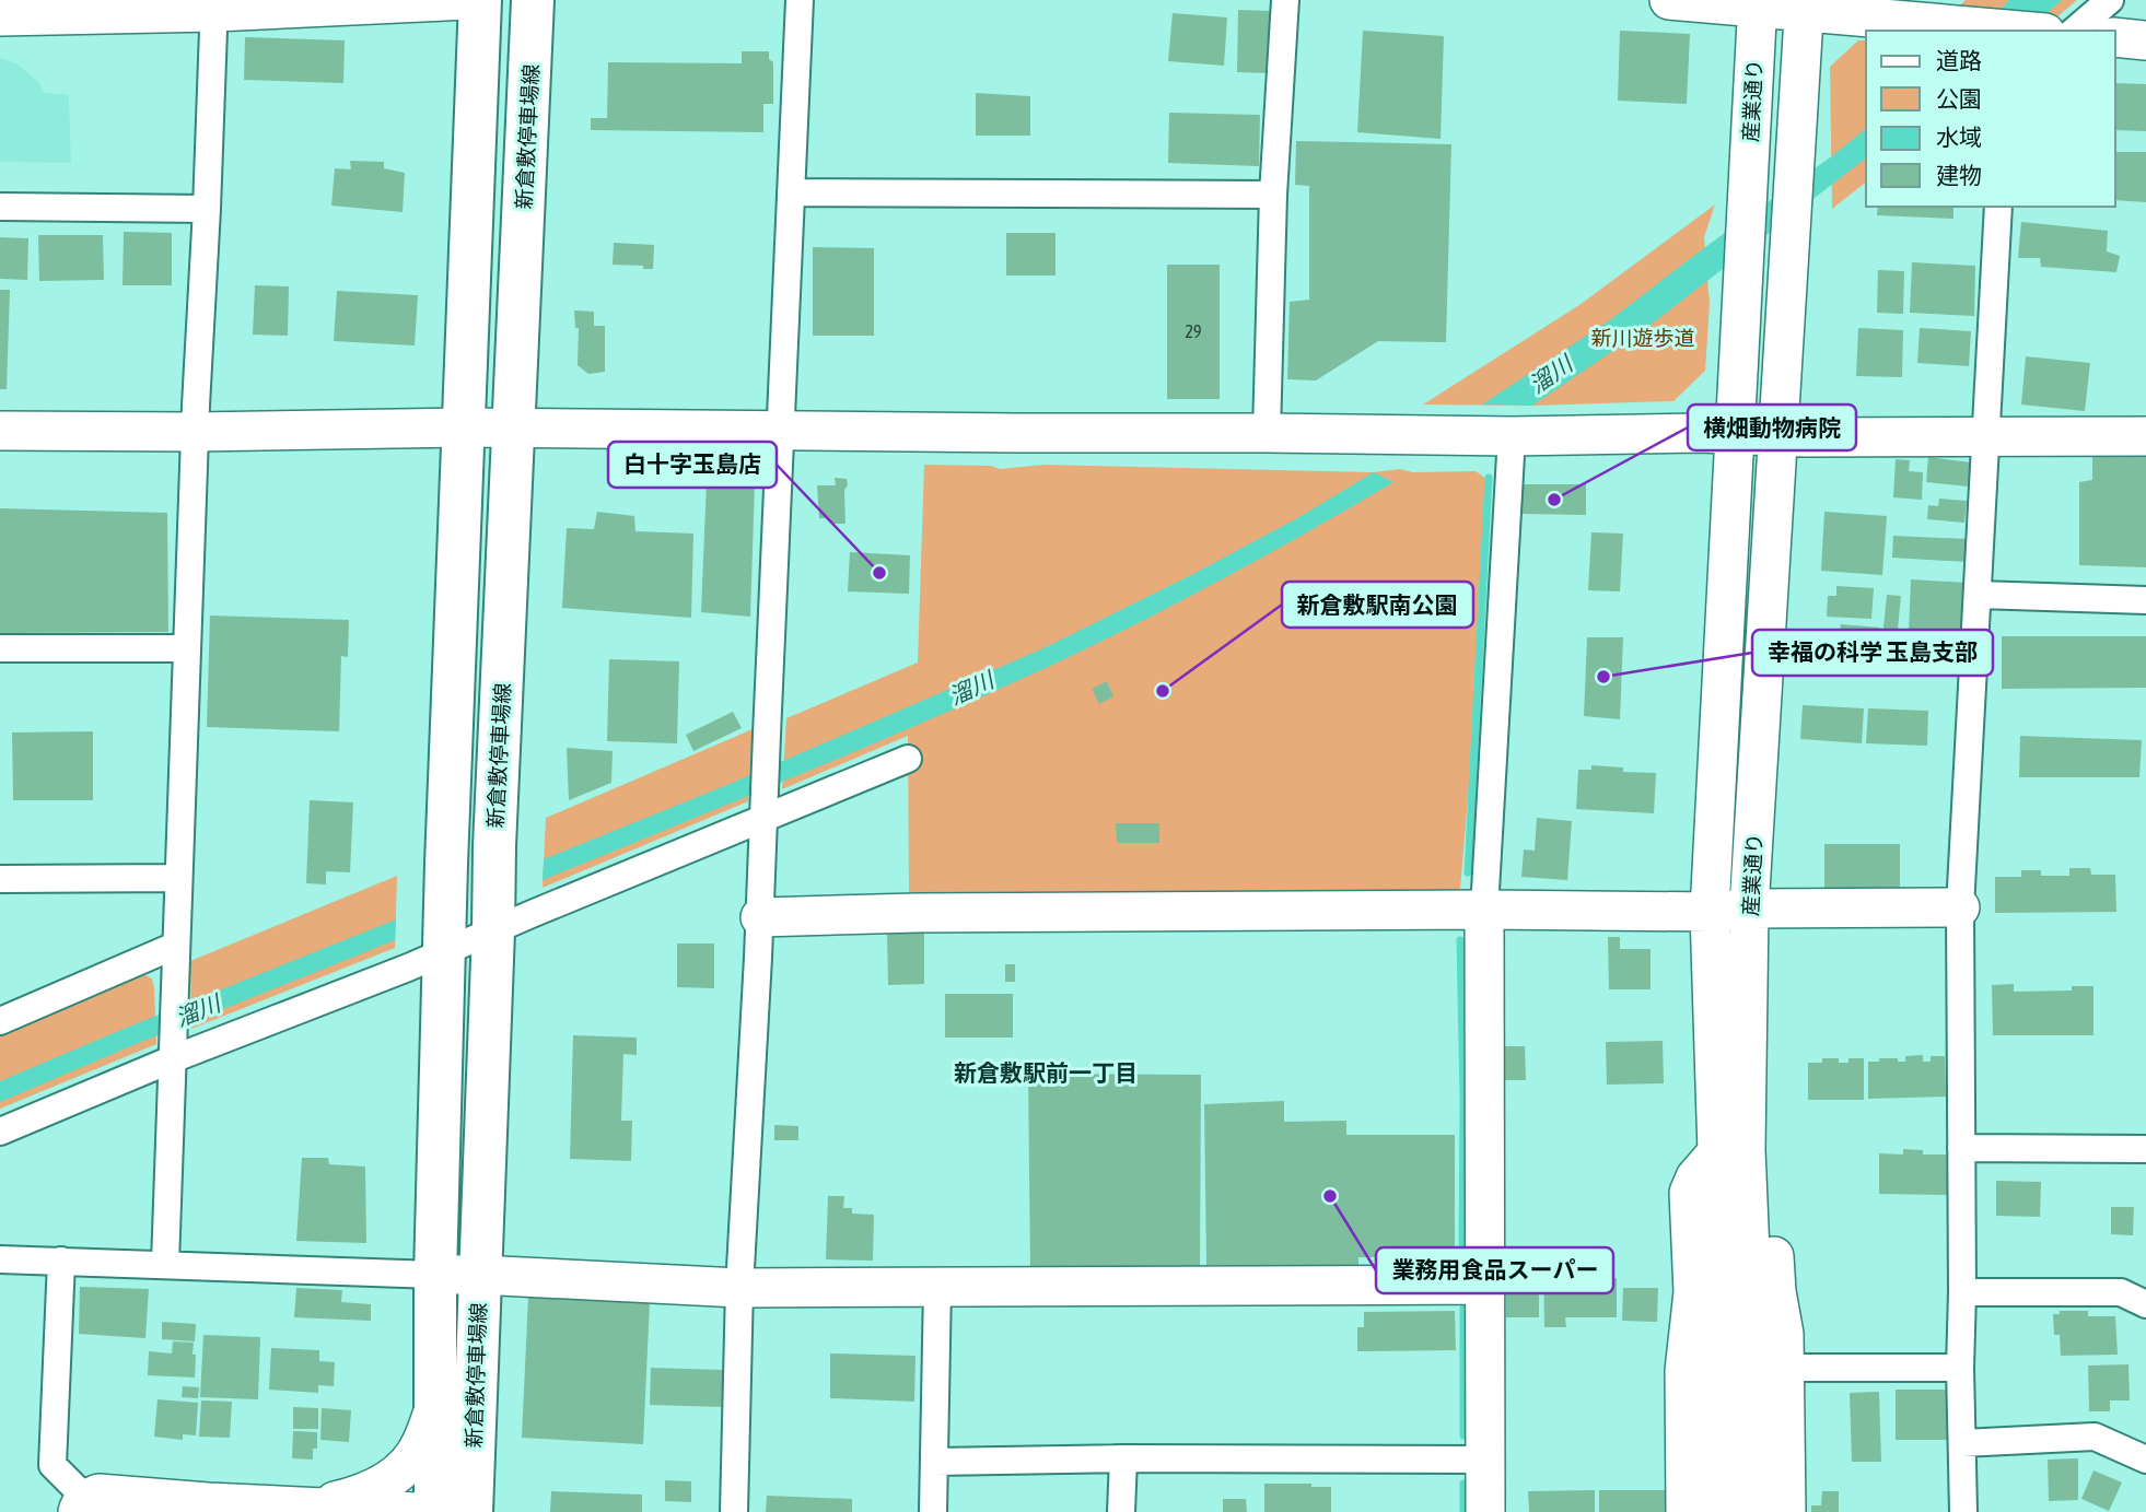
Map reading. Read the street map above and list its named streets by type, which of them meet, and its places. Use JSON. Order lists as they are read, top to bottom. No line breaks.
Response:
{"streets":{"main road":["新倉敷停車場線"],"street":["産業通り"]},"districts":["新倉敷駅前一丁目"],"water":["溜川"],"parks":["新川遊歩道"],"places":["横畑動物病院","白十字玉島店","幸福の科学 玉島支部","新倉敷駅南公園","業務用食品スーパー"],"house_numbers":["29"],"legend":["道路","公園","水域","建物"]}
